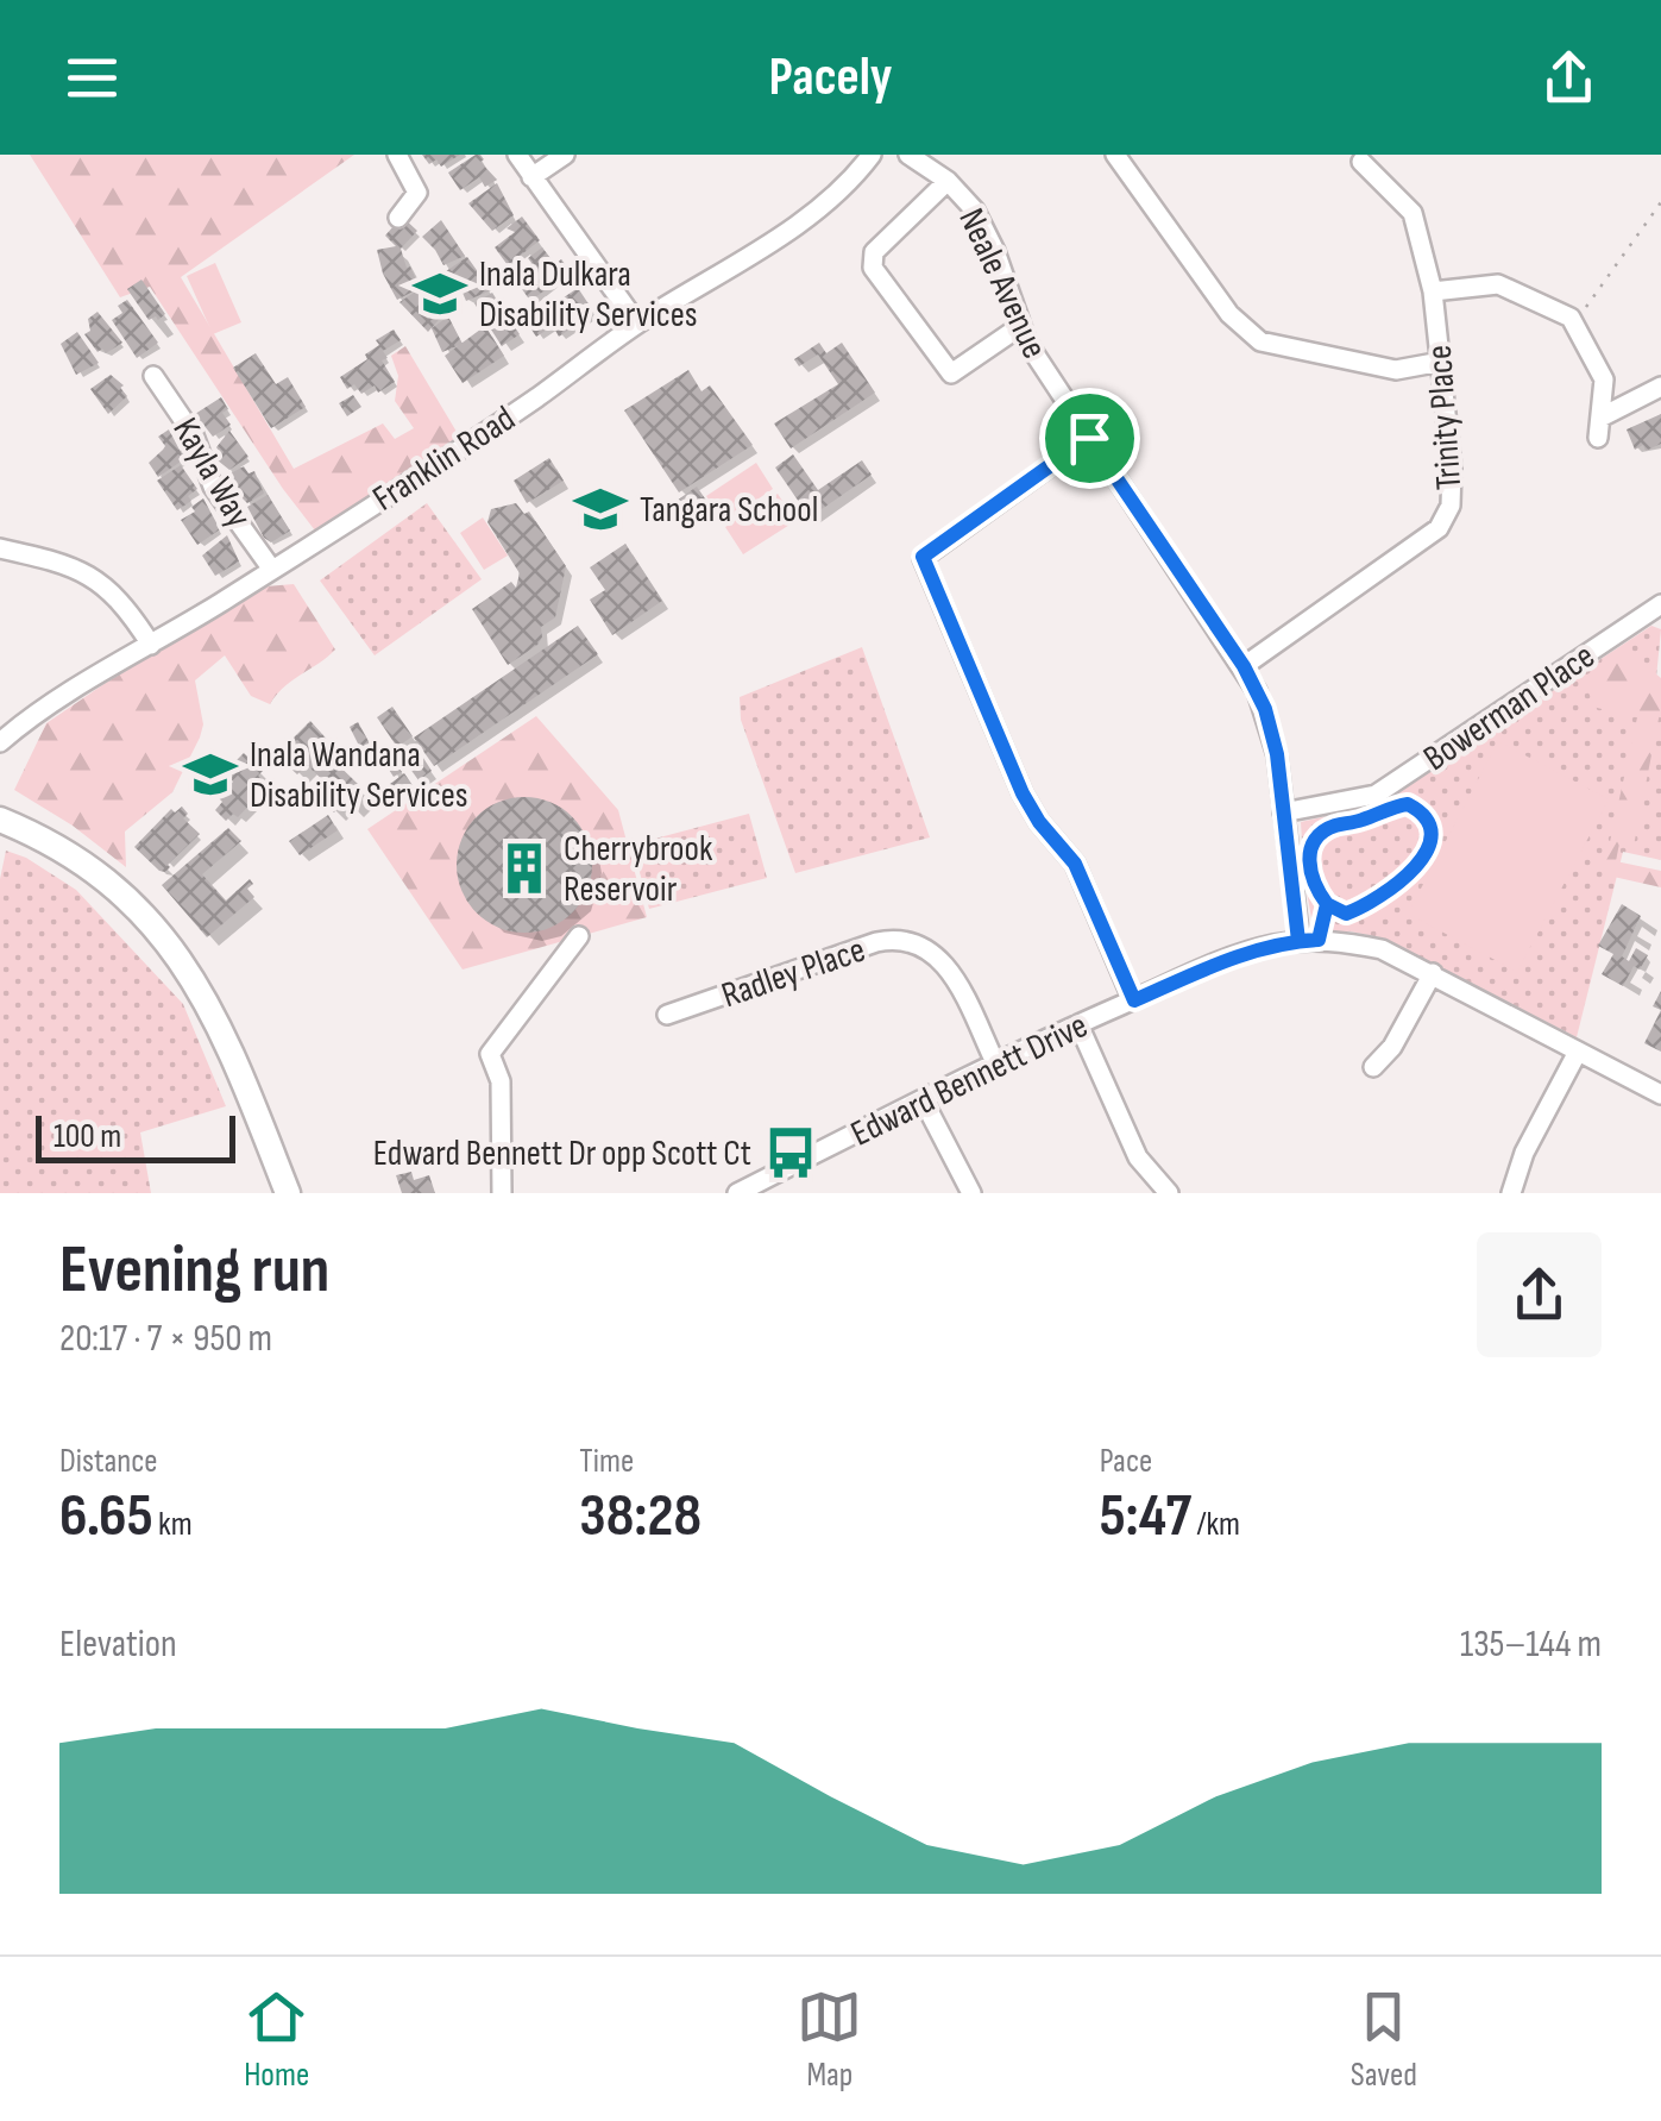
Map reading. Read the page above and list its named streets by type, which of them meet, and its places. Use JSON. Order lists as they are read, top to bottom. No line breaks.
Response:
{"streets":{"street":["Neale Avenue","Trinity Place","Franklin Road","Kayla Way","Bowerman Place","Radley Place","Edward Bennett Drive"]},"crossings":[["Neale Avenue","Trinity Place"],["Neale Avenue","Bowerman Place"],["Neale Avenue","Edward Bennett Drive"],["Franklin Road","Kayla Way"],["Radley Place","Edward Bennett Drive"]],"places":{"school or university":["Inala Dulkara Disability Services","Tangara School","Inala Wandana Disability Services"],"building":["Cherrybrook Reservoir"],"bus stop":["Edward Bennett Dr opp Scott Ct"]},"scale_bar":"100 m","page":{"header":"Pacely","scale":"100 m","heading":["Evening run","20:17 · 7 × 950 m"],"stats":[["Distance","6.65 km"],["Time","38:28"],["Pace","5:47 /km"]],"chart":["Elevation","135–144 m"],"tabs":["Home","Map","Saved"]}}
